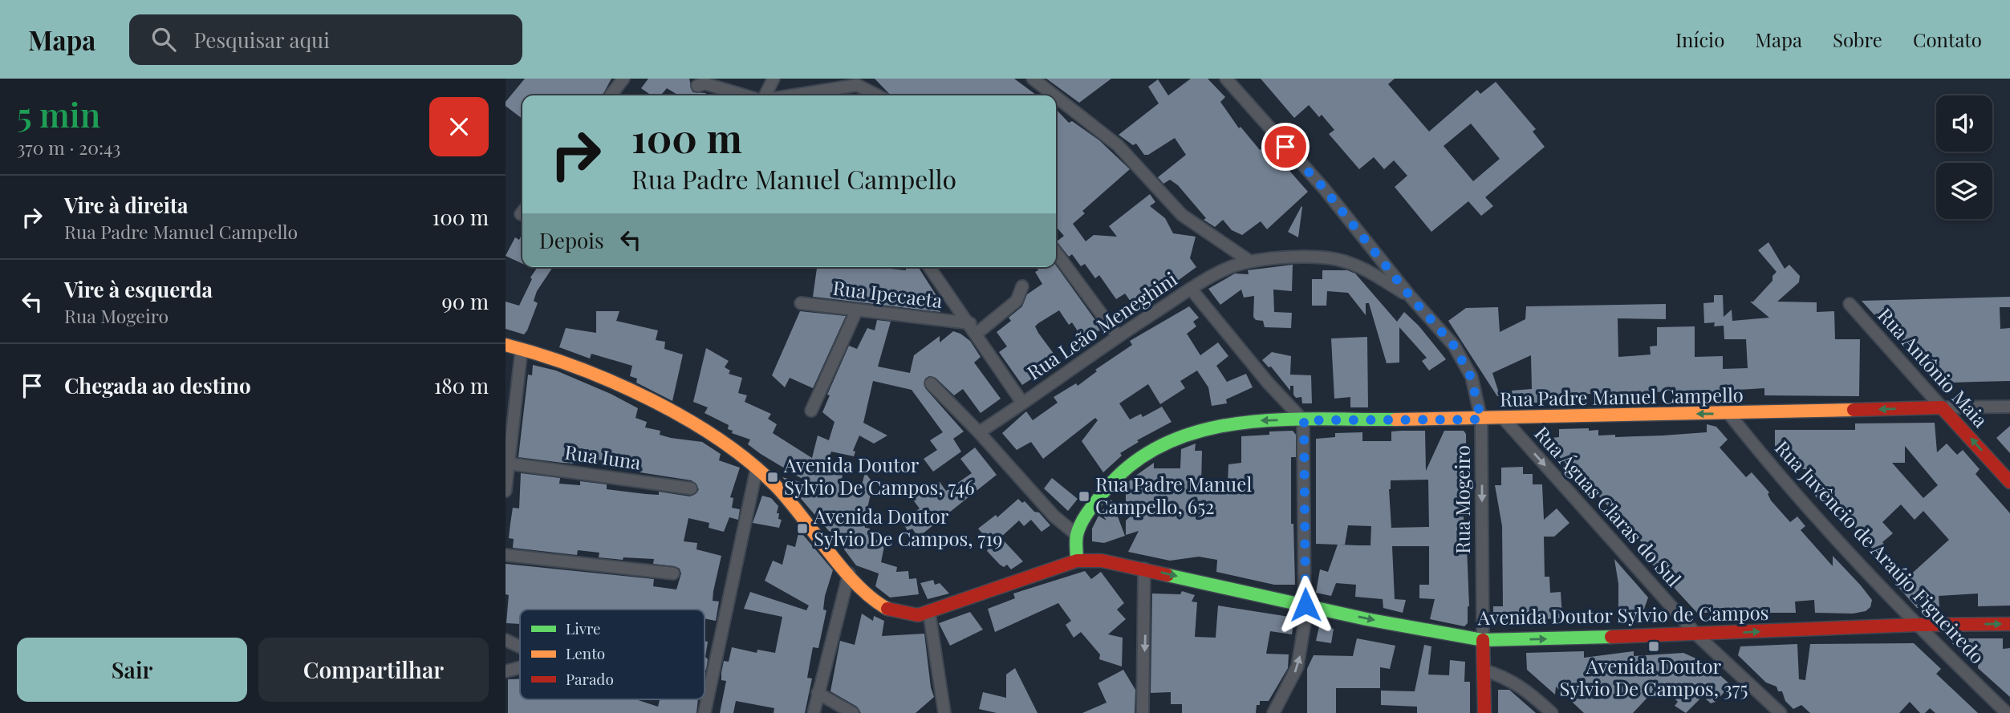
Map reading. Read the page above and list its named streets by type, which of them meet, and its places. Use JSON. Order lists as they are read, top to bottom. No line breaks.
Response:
{"streets":{"main road":["Rua Antônio Maia","Rua Padre Manuel Campello","Avenida Doutor Sylvio de Campos"],"street":["Rua Ipecaeta","Rua Leão Meneghini","Rua Iuna","Rua Mogeiro","Rua Águas Claras do Sul","Rua Juvêncio de Araújo Figueiredo"]},"crossings":[["Rua Leão Meneghini","Rua Mogeiro"],["Rua Antônio Maia","Rua Padre Manuel Campello"],["Rua Padre Manuel Campello","Rua Mogeiro"],["Rua Padre Manuel Campello","Rua Águas Claras do Sul"],["Rua Padre Manuel Campello","Rua Juvêncio de Araújo Figueiredo"],["Rua Mogeiro","Avenida Doutor Sylvio de Campos"],["Rua Águas Claras do Sul","Avenida Doutor Sylvio de Campos"],["Rua Juvêncio de Araújo Figueiredo","Avenida Doutor Sylvio de Campos"]],"one_way":["Rua Antônio Maia","Rua Padre Manuel Campello","Rua Águas Claras do Sul","Avenida Doutor Sylvio de Campos"],"places":{"transit":["Avenida Doutor Sylvio De Campos, 746","Rua Padre Manuel Campello, 652","Avenida Doutor Sylvio De Campos, 719","Avenida Doutor Sylvio De Campos, 375"]},"legend":["Livre","Lento","Parado"],"page":{"header":"Mapa","search":"Pesquisar aqui","nav":["Início","Mapa","Sobre","Contato"],"heading":["5 min","370 m · 20:43"],"turn":["100 m","Rua Padre Manuel Campello"],"list":[{"name":"Vire à direita","note":"Rua Padre Manuel Campello","value":"100 m"},{"name":"Vire à esquerda","note":"Rua Mogeiro","value":"90 m"},{"name":"Chegada ao destino","value":"180 m"}],"then":"Depois","buttons":["Sair","Compartilhar"]}}
